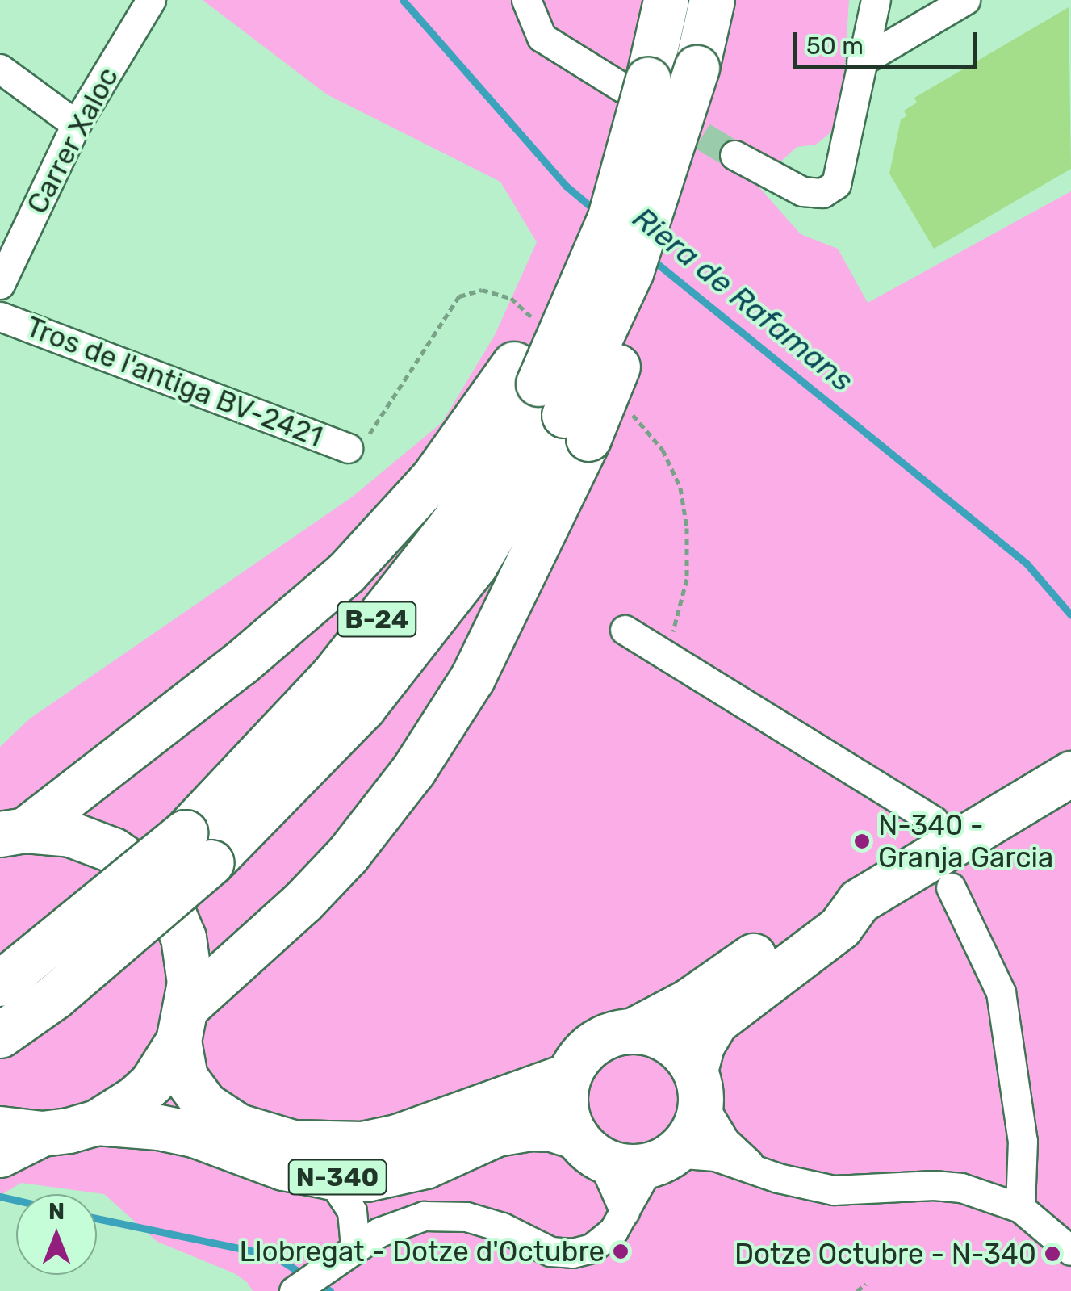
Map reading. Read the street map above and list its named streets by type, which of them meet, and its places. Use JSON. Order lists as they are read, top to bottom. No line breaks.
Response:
{"streets":{"main road":["B-24","N-340"],"street":["Carrer Xaloc","Tros de l'antiga BV-2421"]},"water":["Riera de Rafamans"],"places":["N-340 - Granja Garcia","Llobregat - Dotze d'Octubre","Dotze Octubre - N-340"],"scale_bar":"50 m","north":"top"}
